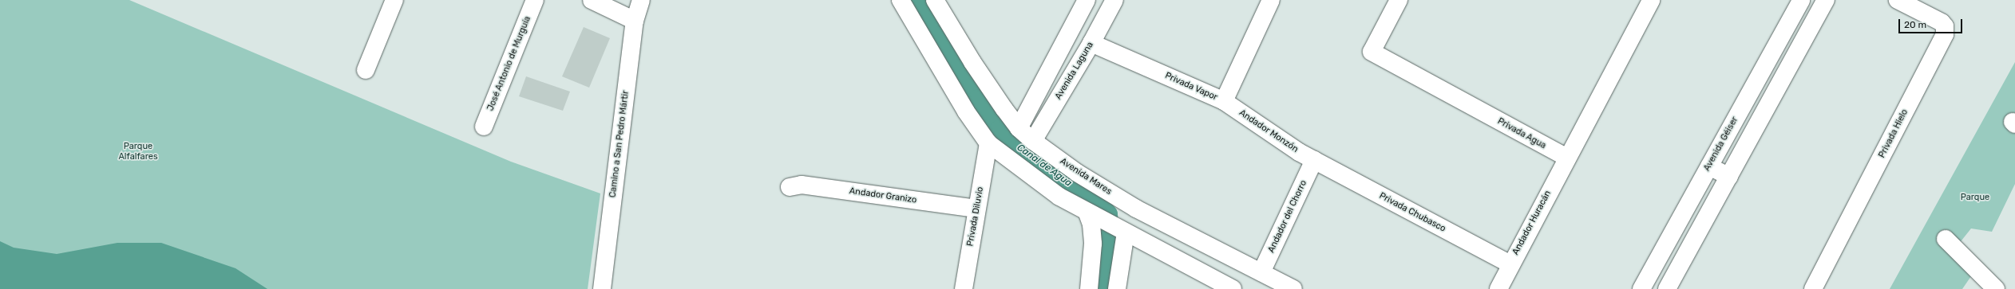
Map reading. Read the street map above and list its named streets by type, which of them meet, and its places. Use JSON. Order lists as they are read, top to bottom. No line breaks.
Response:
{"streets":{"street":["José Antonio de Murguía","Avenida Laguna","Privada Vapor","Andador Monzón","Privada Agua","Privada Hielo","Camino a San Pedro Mártir","Avenida Géiser","Avenida Mares","Andador Granizo","Privada Chubasco","Privada Diluvio","Andador del Chorro","Andador Huracán"]},"crossings":[["Avenida Laguna","Privada Vapor"],["Avenida Laguna","Avenida Mares"],["Privada Vapor","Andador Monzón"],["Andador Monzón","Privada Chubasco"],["Andador Monzón","Andador del Chorro"],["Privada Agua","Andador Huracán"],["Avenida Mares","Andador del Chorro"],["Andador Granizo","Privada Diluvio"],["Privada Chubasco","Andador del Chorro"],["Privada Chubasco","Andador Huracán"]],"water":["Canal de Agua"],"parks":["Parque Alfalfares","Parque"],"scale_bar":"20 m"}
